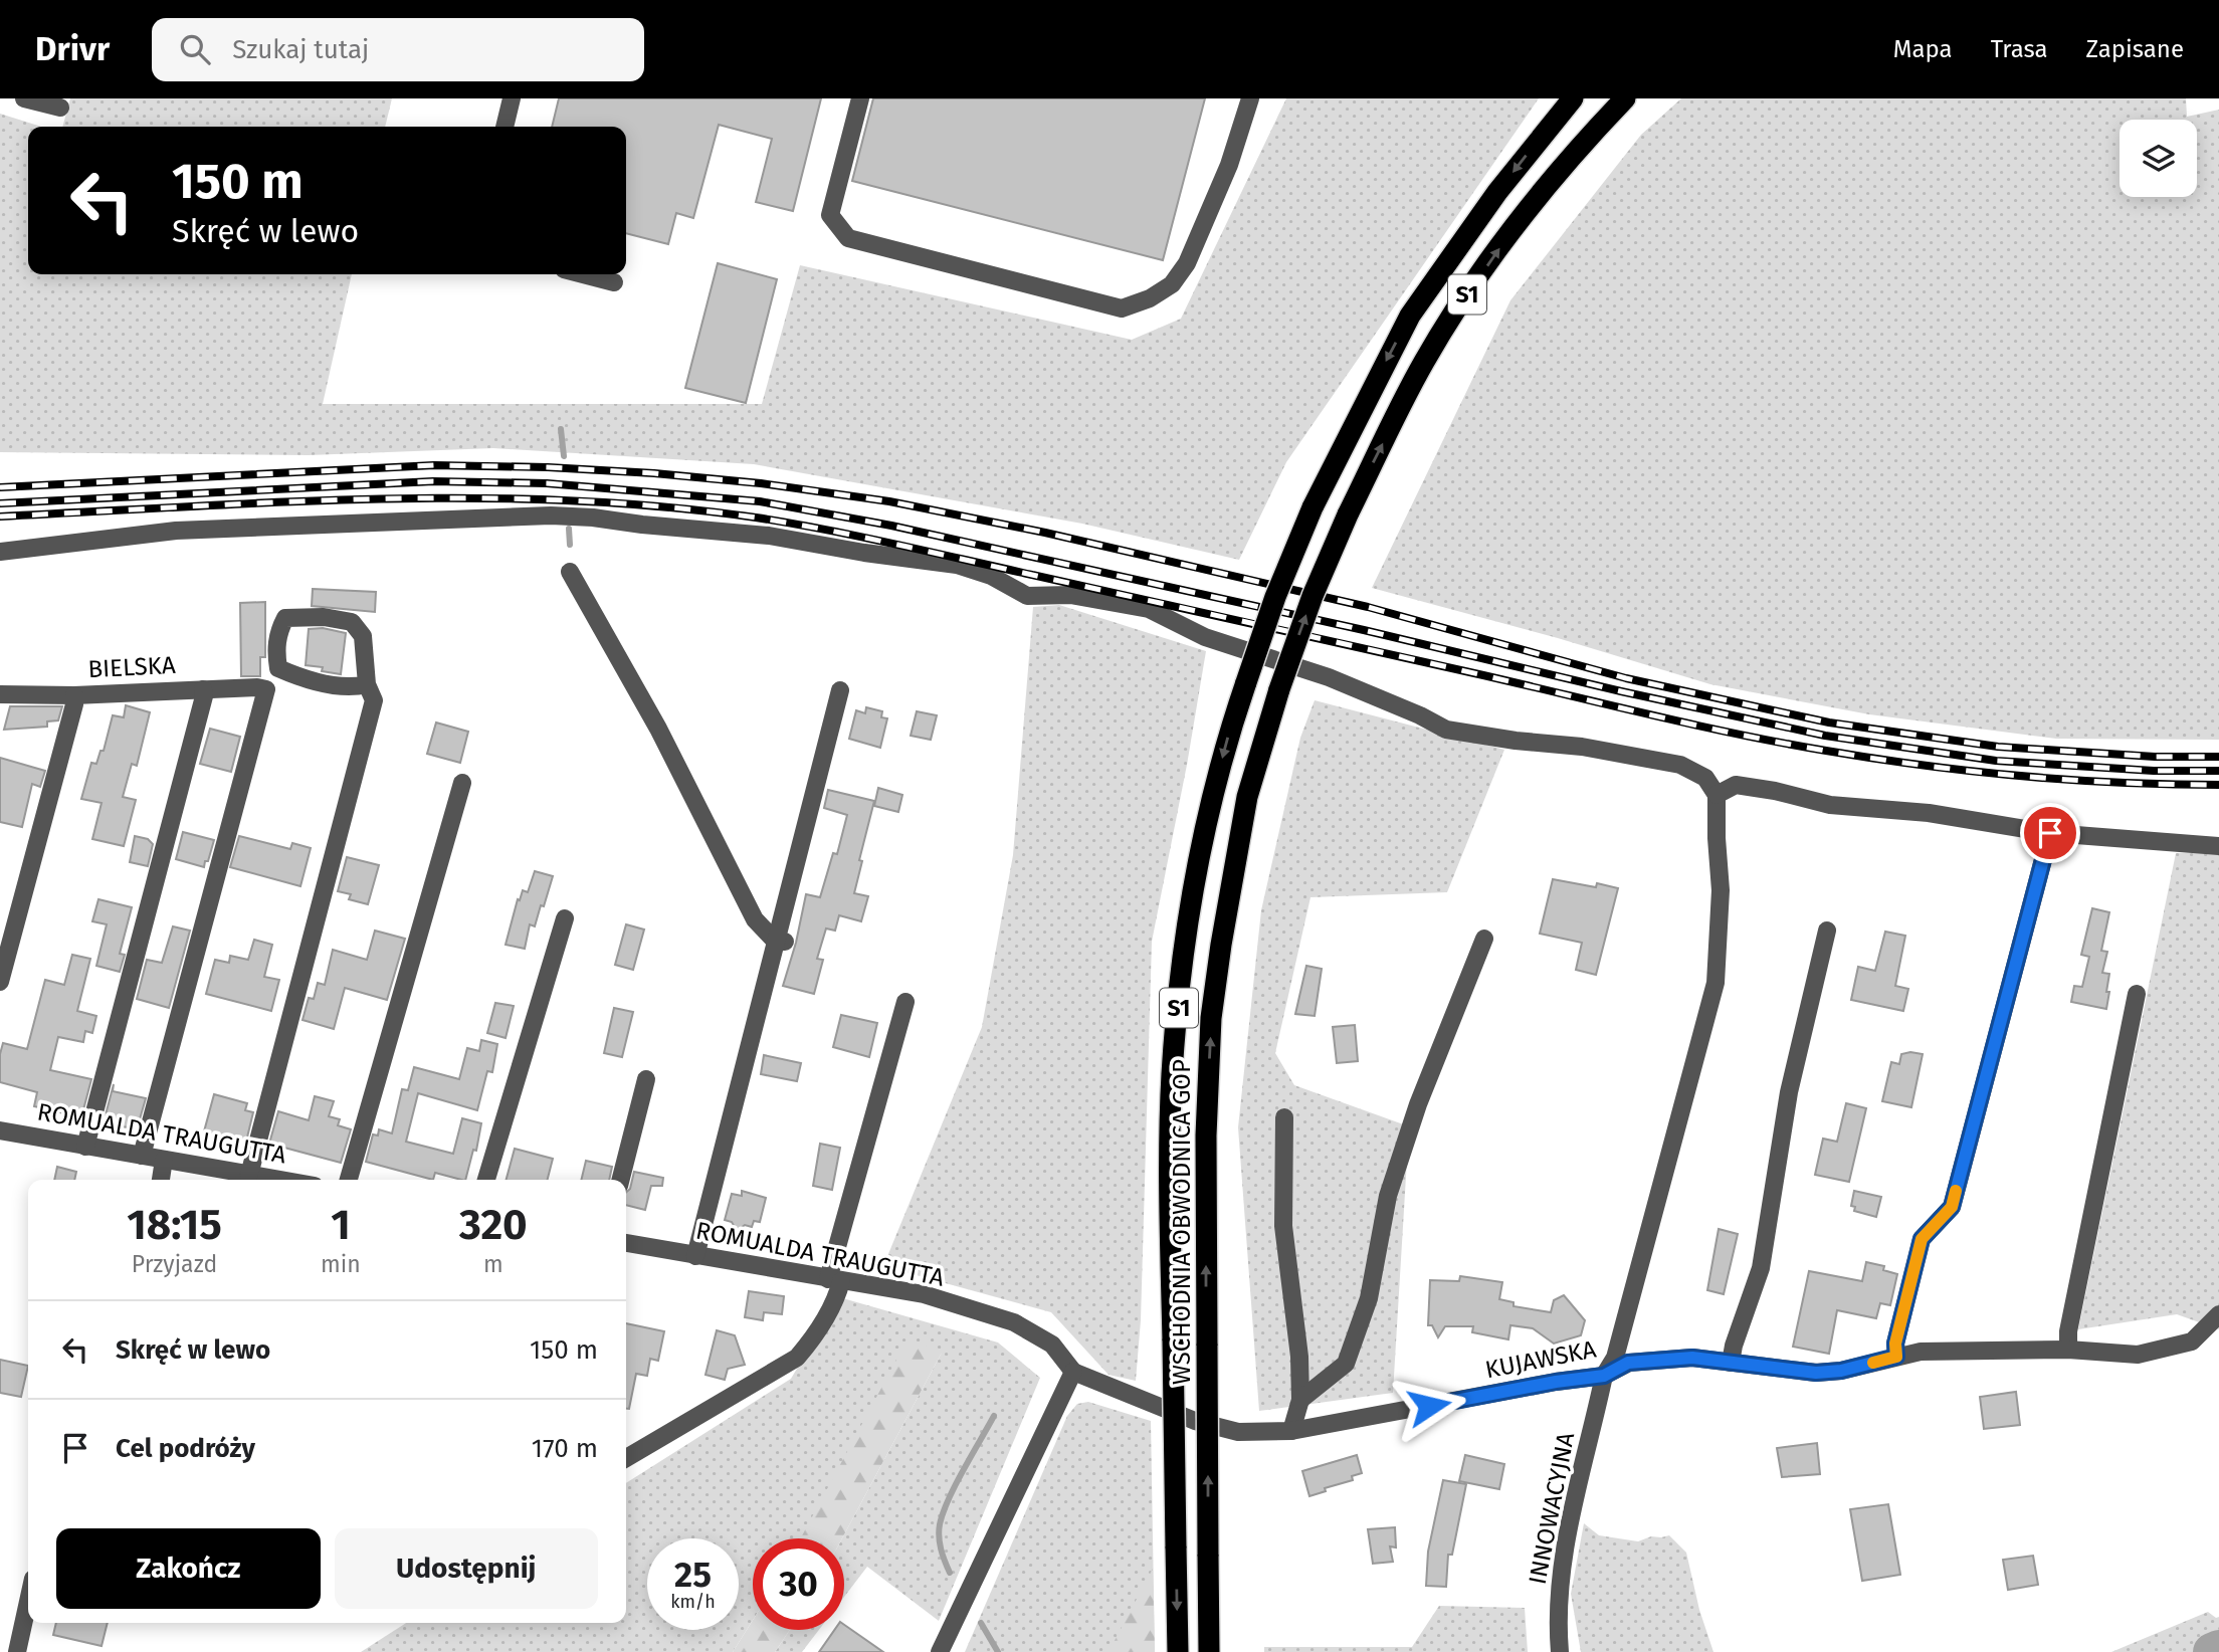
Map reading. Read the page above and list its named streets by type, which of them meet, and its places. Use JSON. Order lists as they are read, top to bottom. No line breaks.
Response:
{"streets":{"highway":["S1","WSCHODNIA OBWODNICA GOP"],"street":["BIELSKA","ROMUALDA TRAUGUTTA","KUJAWSKA","INNOWACYJNA"]},"crossings":[["BIELSKA","ROMUALDA TRAUGUTTA"],["ROMUALDA TRAUGUTTA","KUJAWSKA"],["KUJAWSKA","INNOWACYJNA"]],"page":{"header":"Drivr","search":"Szukaj tutaj","nav":["Mapa","Trasa","Zapisane"],"turn":["150 m","Skręć w lewo"],"eta":["18:15","Przyjazd","1","min","320","m"],"list":[{"name":"Skręć w lewo","value":"150 m"},{"name":"Cel podróży","value":"170 m"}],"buttons":["Zakończ","Udostępnij"],"speed":"25 km/h","limit":"30"}}
